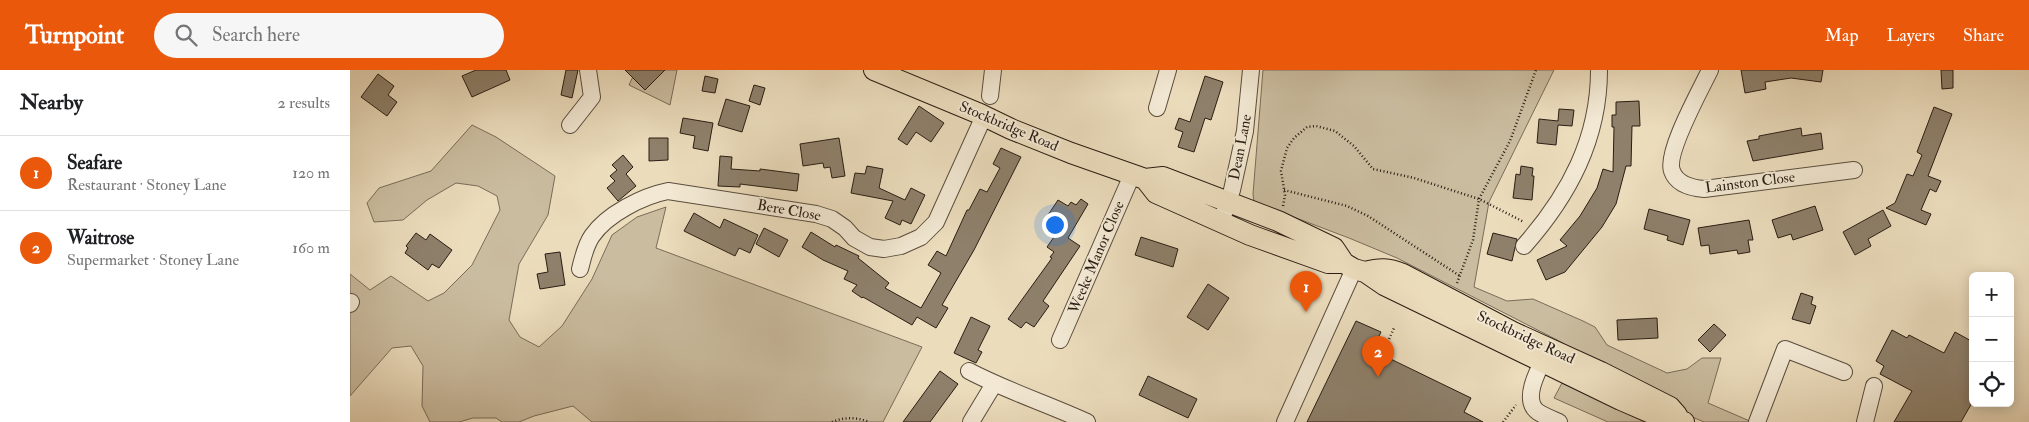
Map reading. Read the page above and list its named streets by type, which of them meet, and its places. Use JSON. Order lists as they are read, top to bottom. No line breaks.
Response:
{"streets":{"main road":["Stockbridge Road"],"street":["Dean Lane","Lainston Close","Bere Close","Weeke Manor Close"]},"crossings":[["Stockbridge Road","Dean Lane"],["Stockbridge Road","Bere Close"],["Stockbridge Road","Weeke Manor Close"]],"page":{"header":"Turnpoint","search":"Search here","nav":["Map","Layers","Share"],"heading":["Nearby","2 results"],"list":[{"mark":"1","name":"Seafare","note":"Restaurant · Stoney Lane","value":"120 m"},{"mark":"2","name":"Waitrose","note":"Supermarket · Stoney Lane","value":"160 m"}],"pins":["1","2"],"map_buttons":["+","−"]}}
